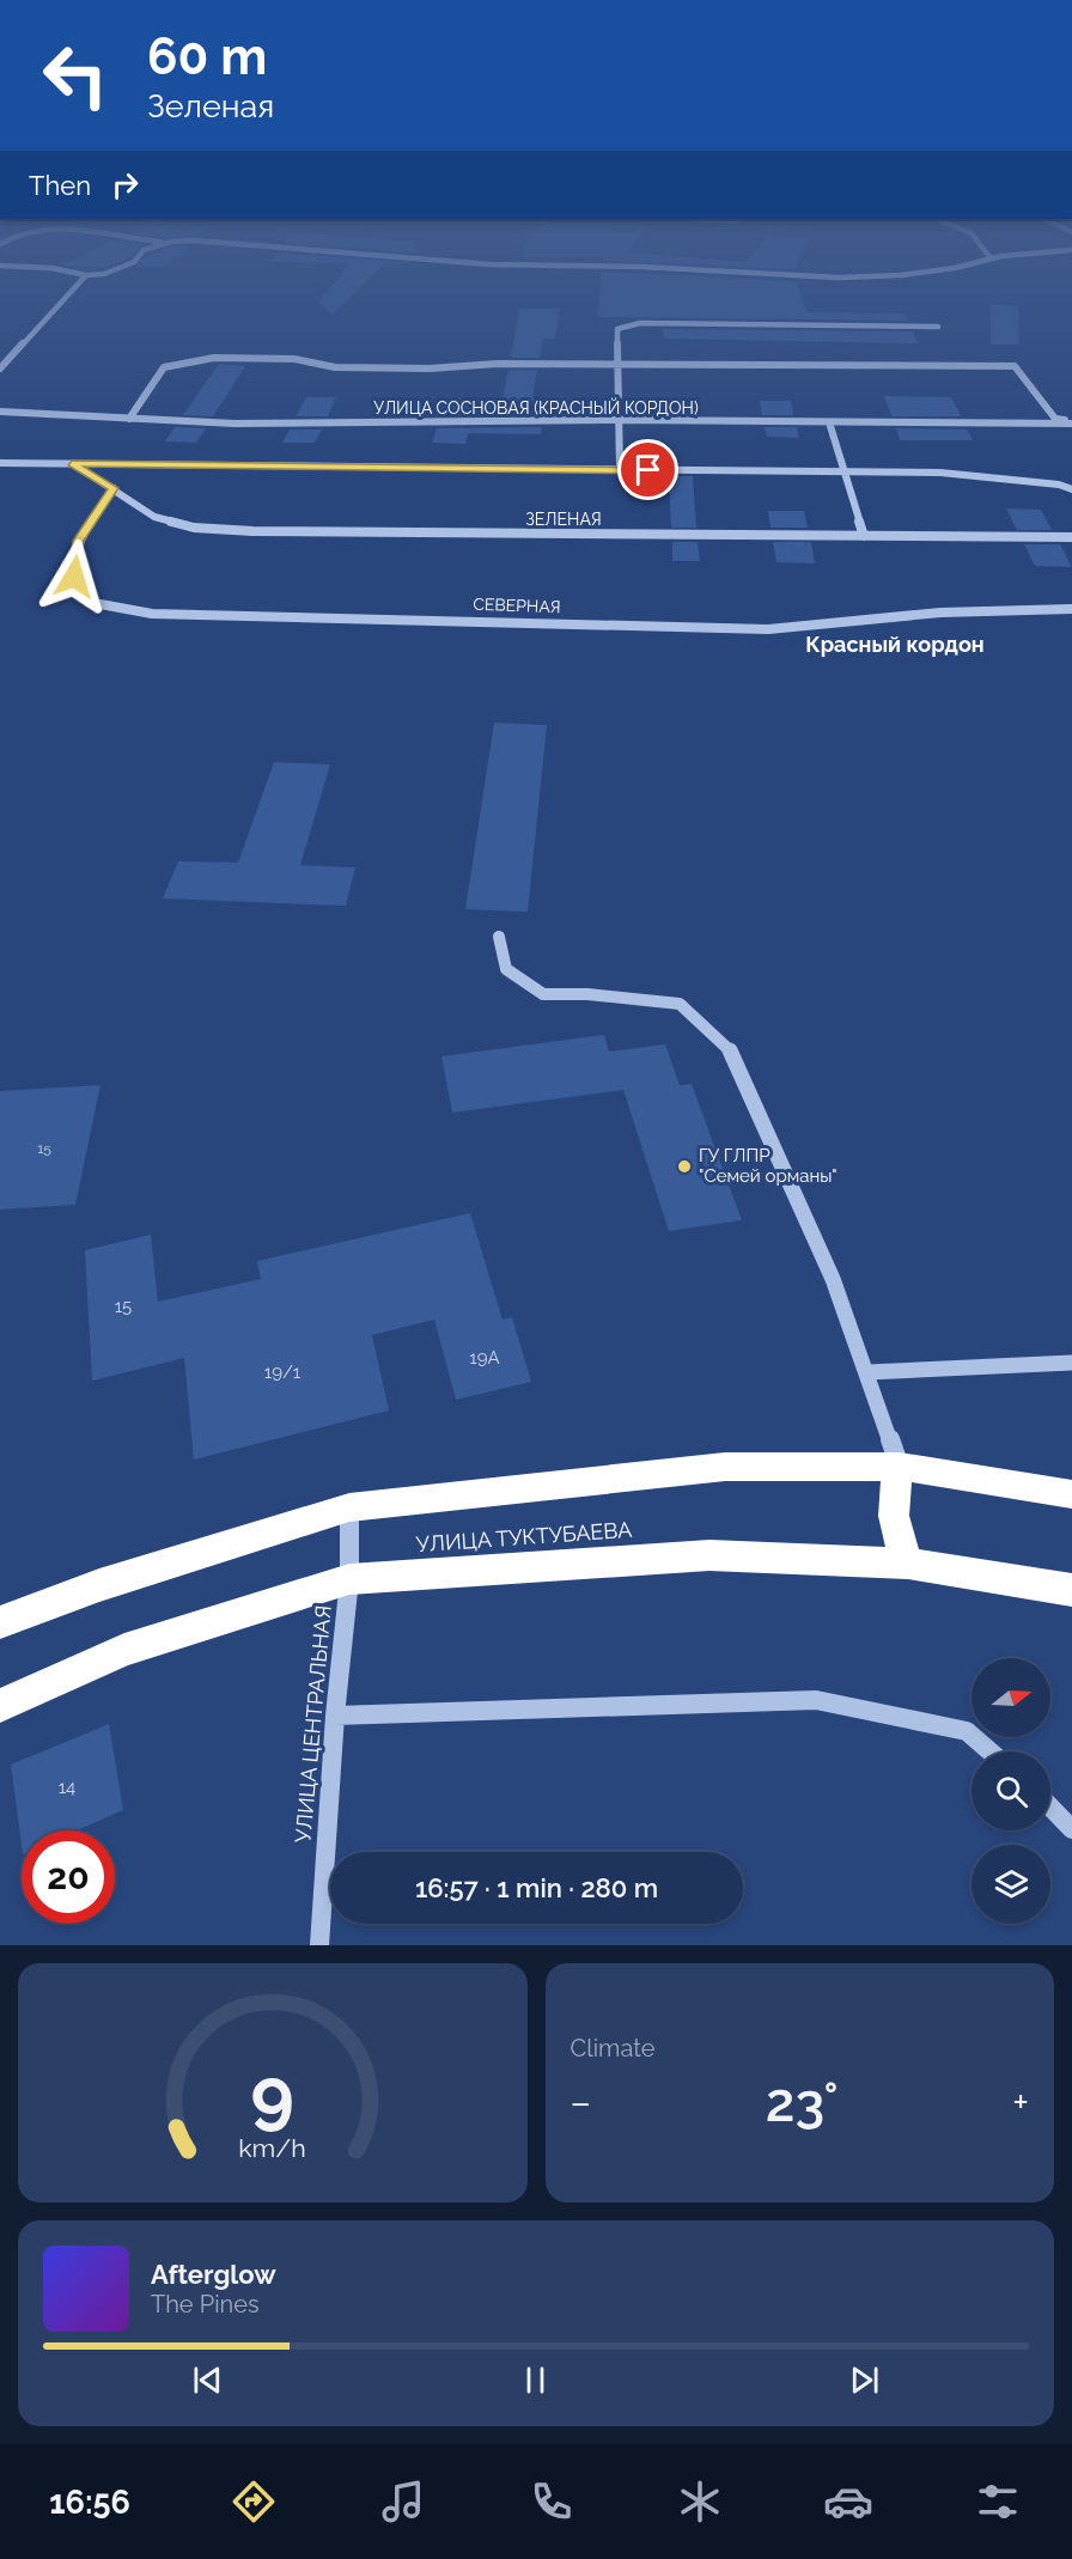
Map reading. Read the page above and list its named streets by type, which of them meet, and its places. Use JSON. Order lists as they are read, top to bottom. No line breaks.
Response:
{"streets":{"highway":["УЛИЦА ТУКТУБАЕВА"],"street":["УЛИЦА СОСНОВАЯ (КРАСНЫЙ КОРДОН)","ЗЕЛЕНАЯ","СЕВЕРНАЯ","УЛИЦА ЦЕНТРАЛЬНАЯ"]},"crossings":[["ЗЕЛЕНАЯ","СЕВЕРНАЯ"],["УЛИЦА ТУКТУБАЕВА","УЛИЦА ЦЕНТРАЛЬНАЯ"]],"districts":["Красный кордон"],"places":["ГУ ГЛПР \"Семей орманы\""],"house_numbers":["15","15","19А","19/1","14"],"north":"right","page":{"turn":["60 m","Зеленая"],"then":"Then","limit":"20","trip":"16:57 · 1 min · 280 m","tile":"Climate","heat":["−","23°","+"],"song":["Afterglow","The Pines"],"tabs":"16:56","gauge":["9","km/h"]}}
